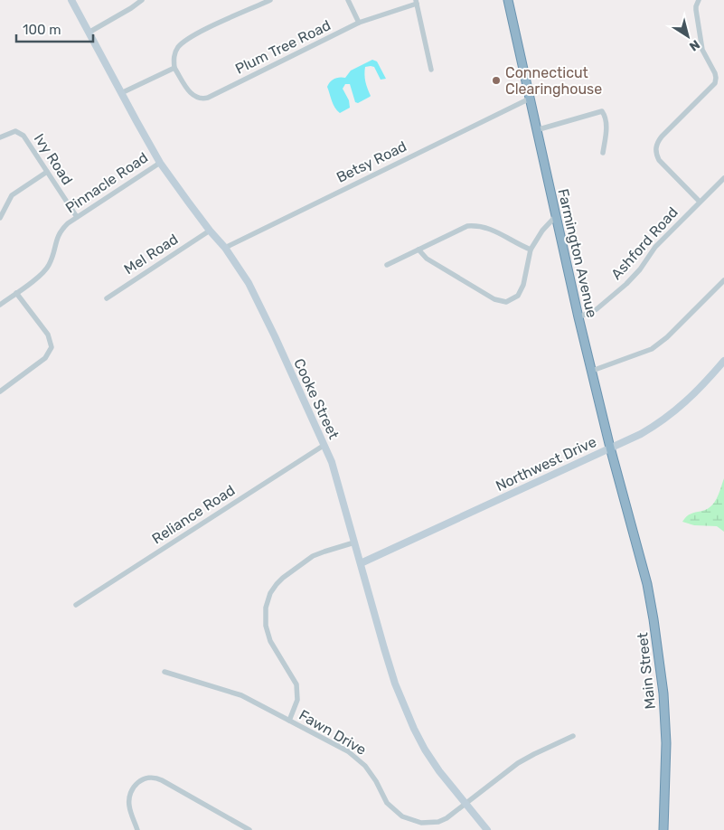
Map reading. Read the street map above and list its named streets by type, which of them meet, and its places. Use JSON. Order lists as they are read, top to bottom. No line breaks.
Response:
{"streets":{"highway":["Farmington Avenue","Main Street"],"main road":["Cooke Street","Northwest Drive"],"street":["Plum Tree Road","Ivy Road","Betsy Road","Pinnacle Road","Ashford Road","Mel Road","Reliance Road","Fawn Drive"]},"crossings":[["Ivy Road","Pinnacle Road"],["Betsy Road","Farmington Avenue"],["Betsy Road","Cooke Street"],["Pinnacle Road","Cooke Street"],["Ashford Road","Farmington Avenue"],["Farmington Avenue","Northwest Drive"],["Farmington Avenue","Main Street"],["Mel Road","Cooke Street"],["Cooke Street","Northwest Drive"],["Cooke Street","Reliance Road"],["Cooke Street","Fawn Drive"]],"places":["Connecticut Clearinghouse"],"scale_bar":"100 m","north":"bottom right"}
